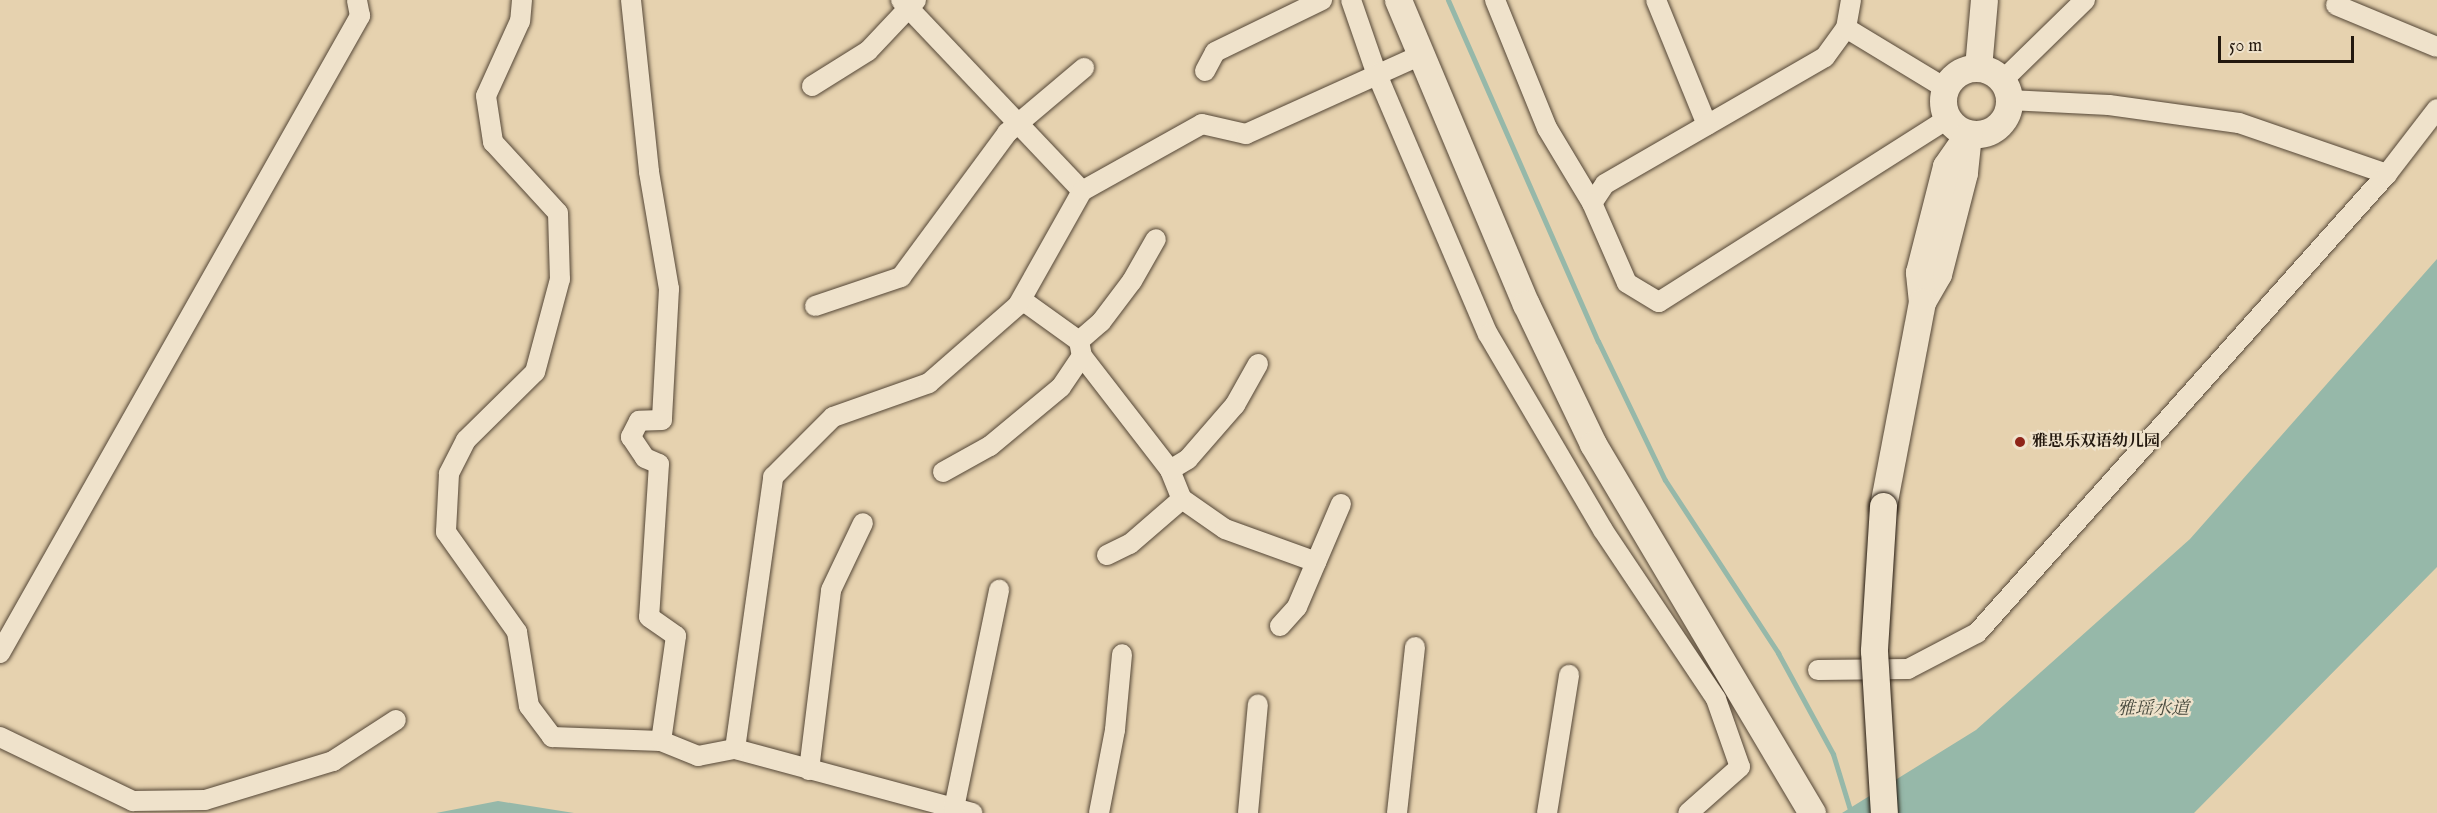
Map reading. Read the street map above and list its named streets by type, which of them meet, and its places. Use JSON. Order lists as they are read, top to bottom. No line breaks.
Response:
{"water":["雅瑶水道"],"places":["雅思乐双语幼儿园"],"scale_bar":"50 m"}
